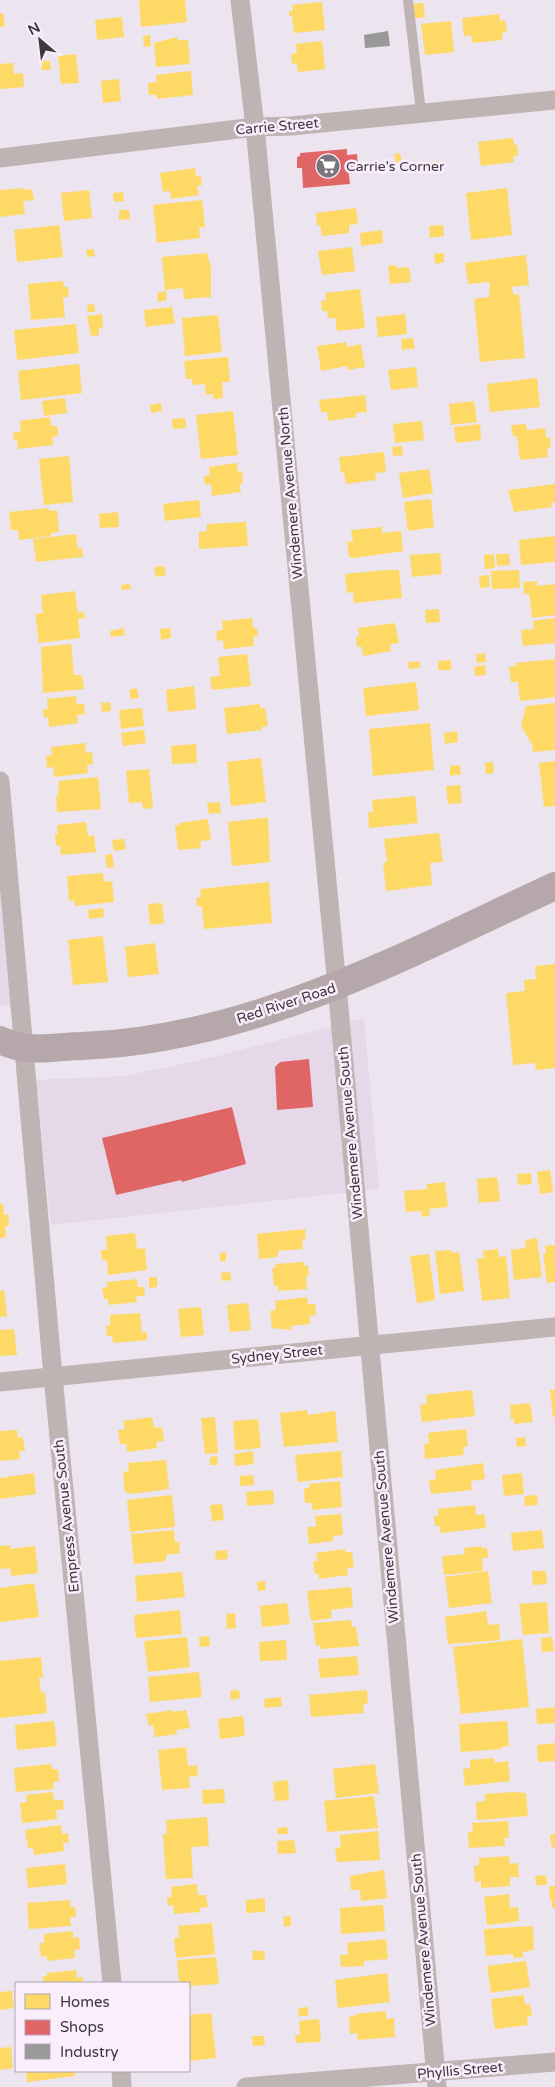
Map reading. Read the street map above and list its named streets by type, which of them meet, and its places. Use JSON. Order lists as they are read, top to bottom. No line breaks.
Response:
{"streets":{"main road":["Red River Road"],"street":["Carrie Street","Windemere Avenue North","Windemere Avenue South","Sydney Street","Empress Avenue South","Phyllis Street"]},"crossings":[["Carrie Street","Windemere Avenue North"],["Windemere Avenue North","Red River Road"],["Windemere Avenue North","Windemere Avenue South"],["Red River Road","Windemere Avenue South"],["Red River Road","Empress Avenue South"],["Windemere Avenue South","Sydney Street"],["Windemere Avenue South","Phyllis Street"],["Sydney Street","Empress Avenue South"]],"places":{"supermarket":["Carrie's Corner"]},"legend":["Homes","Shops","Industry"],"north":"top left"}
